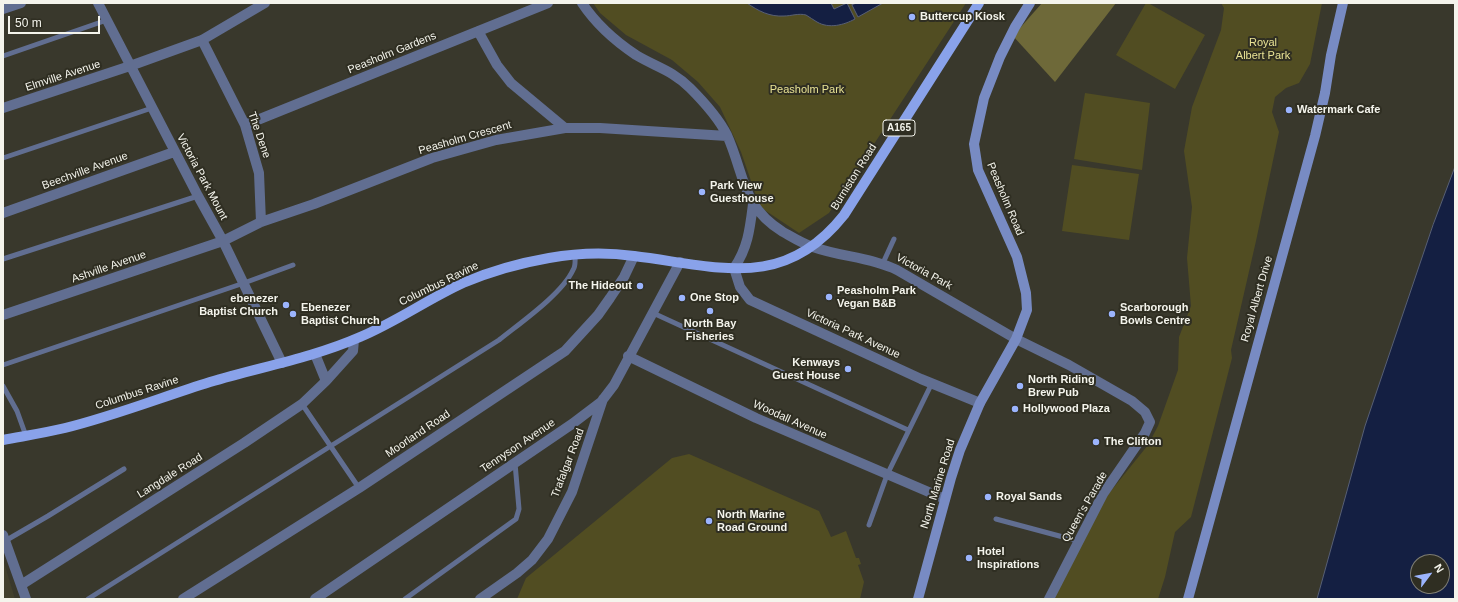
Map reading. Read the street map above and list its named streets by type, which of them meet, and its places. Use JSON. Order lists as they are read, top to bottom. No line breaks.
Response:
{"streets":{"main road":["A165","Burniston Road","Peasholm Road","Columbus Ravine","Royal Albert Drive","North Marine Road"],"street":["Peasholm Gardens","Elmville Avenue","The Dene","Peasholm Crescent","Beechville Avenue","Victoria Park Mount","Ashville Avenue","Victoria Park","Victoria Park Avenue","Woodall Avenue","Moorland Road","Tennyson Avenue","Trafalgar Road","Langdale Road","Queen's Parade"]},"crossings":[["Peasholm Gardens","The Dene"],["Elmville Avenue","The Dene"],["Elmville Avenue","Victoria Park Mount"],["The Dene","Peasholm Crescent"],["Peasholm Crescent","Victoria Park Mount"],["Peasholm Crescent","Ashville Avenue"],["Beechville Avenue","Victoria Park Mount"],["Victoria Park Mount","Ashville Avenue"],["Victoria Park Mount","Columbus Ravine"],["Burniston Road","Victoria Park"],["Burniston Road","Columbus Ravine"],["Burniston Road","Victoria Park Avenue"],["Peasholm Road","Victoria Park"],["Peasholm Road","North Marine Road"],["Peasholm Road","Queen's Parade"],["Victoria Park","North Marine Road"],["Victoria Park","Queen's Parade"],["Columbus Ravine","Victoria Park Avenue"],["Columbus Ravine","Moorland Road"],["Columbus Ravine","Tennyson Avenue"],["Columbus Ravine","Langdale Road"],["Victoria Park Avenue","North Marine Road"],["Woodall Avenue","Tennyson Avenue"],["Woodall Avenue","North Marine Road"],["Tennyson Avenue","Trafalgar Road"],["North Marine Road","Queen's Parade"]],"parks":["Royal Albert Park","Peasholm Park"],"places":["Buttercup Kiosk","Watermark Cafe","Park View Guesthouse","The Hideout","Peasholm Park Vegan B&B","One Stop","ebenezer Baptist Church","North Bay Fisheries","Ebenezer Baptist Church","Scarborough Bowls Centre","Kenways Guest House","North Riding Brew Pub","Hollywood Plaza","The Clifton","Royal Sands","North Marine Road Ground","Hotel Inspirations"],"scale_bar":"50 m","north":"top right"}
